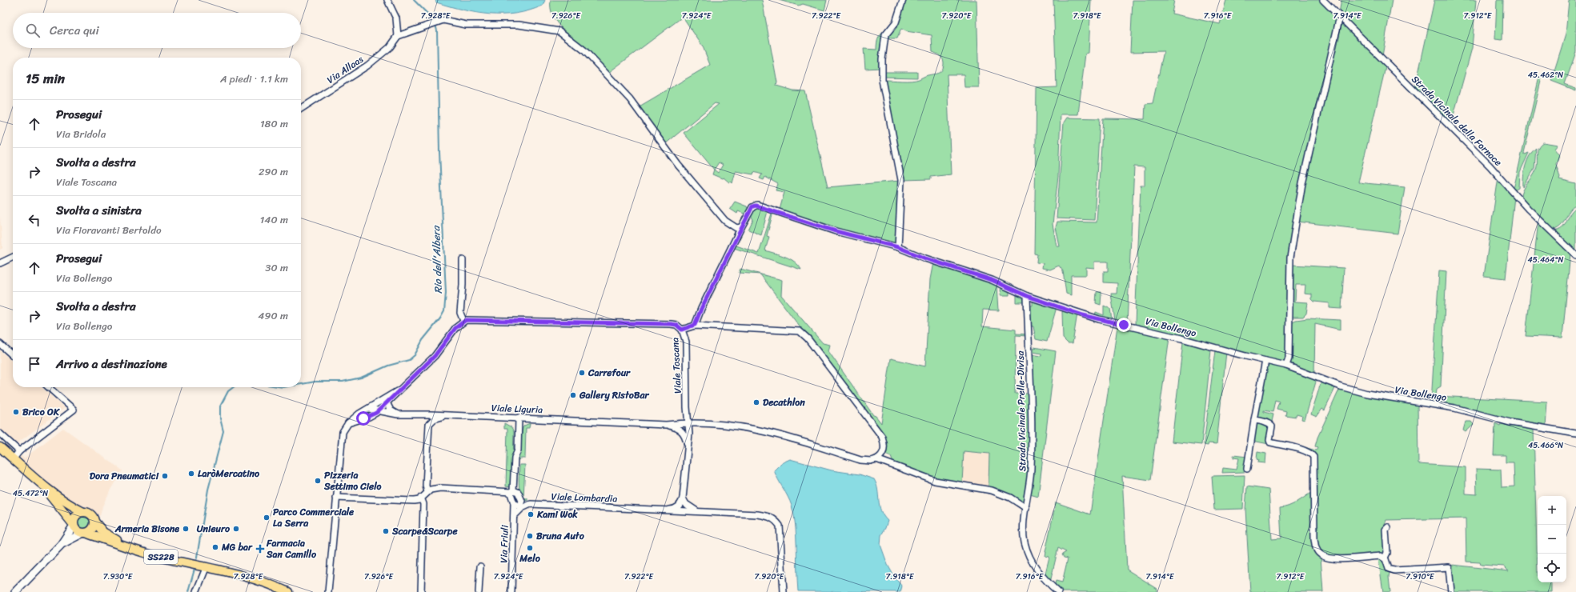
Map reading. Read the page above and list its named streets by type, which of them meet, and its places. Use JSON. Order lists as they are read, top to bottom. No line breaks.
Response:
{"streets":{"main road":["SS228"],"street":["Via Allaas","Strada Vicinale della Fornace","Via Bollengo","Viale Toscana","Viale Liguria","Strada Vicinale Prelle-Divisa","Viale Lombardia","Via Friuli"]},"crossings":[["Via Bollengo","Strada Vicinale Prelle-Divisa"],["Viale Lombardia","Via Friuli"]],"water":["Rio dell'Albera"],"places":{"other":["Carrefour","Gallery RistoBar","Decathlon","Brico OK","LaròMercatino","Dora Pneumatici","Pizzeria Settimo Cielo","Kami Wok","Parco Commerciale La Serra","Armeria Bisone","Unieuro","Scarpe&Scarpe","Bruna Auto","MG bar","Melo"],"health":["Farmacia San Camillo"]},"page":{"search":"Cerca qui","heading":["15 min","A piedi · 1.1 km"],"list":[["Prosegui","Via Bridola","180 m"],["Svolta a destra","Viale Toscana","290 m"],["Svolta a sinistra","Via Fioravanti Bertoldo","140 m"],["Prosegui","Via Bollengo","30 m"],["Svolta a destra","Via Bollengo","490 m"],"Arrivo a destinazione"],"map_buttons":["+","−"]},"coordinates":["7.928°E","7.926°E","7.924°E","7.922°E","7.920°E","7.918°E","7.916°E","7.914°E","7.912°E","45.462°N","45.464°N","45.466°N","45.472°N","7.930°E","7.910°E"]}
